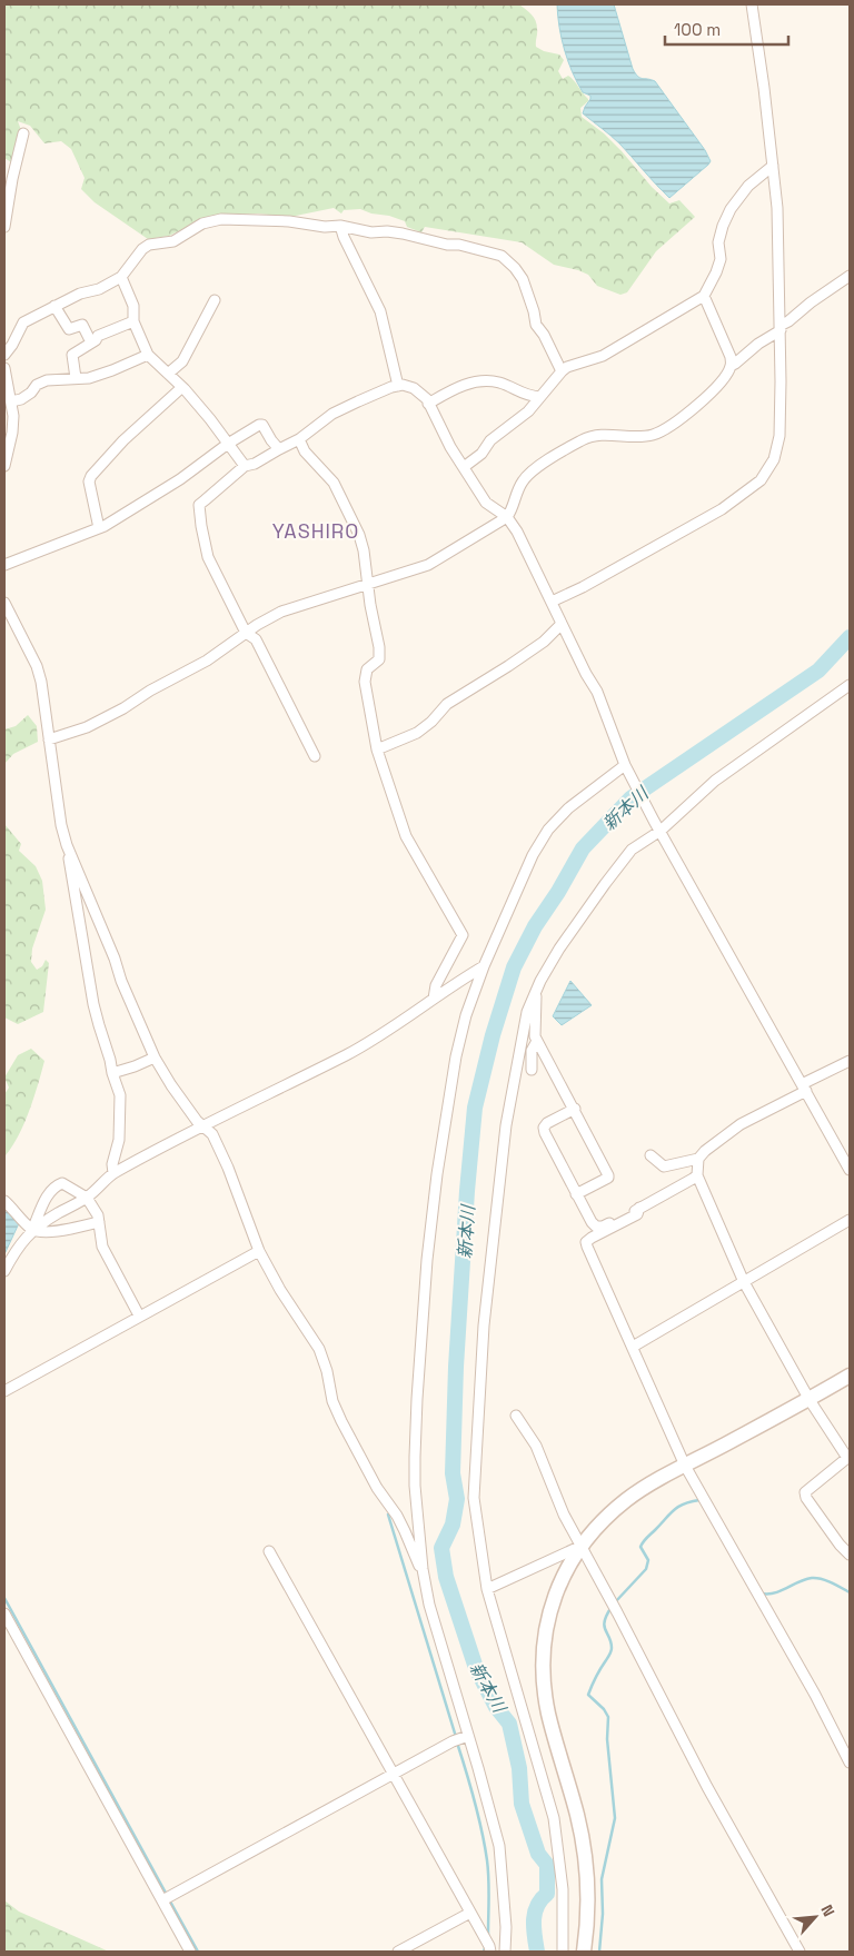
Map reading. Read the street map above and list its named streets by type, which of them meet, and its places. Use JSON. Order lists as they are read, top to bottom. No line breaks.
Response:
{"districts":["YASHIRO"],"water":["新本川"],"scale_bar":"100 m","north":"top right"}
